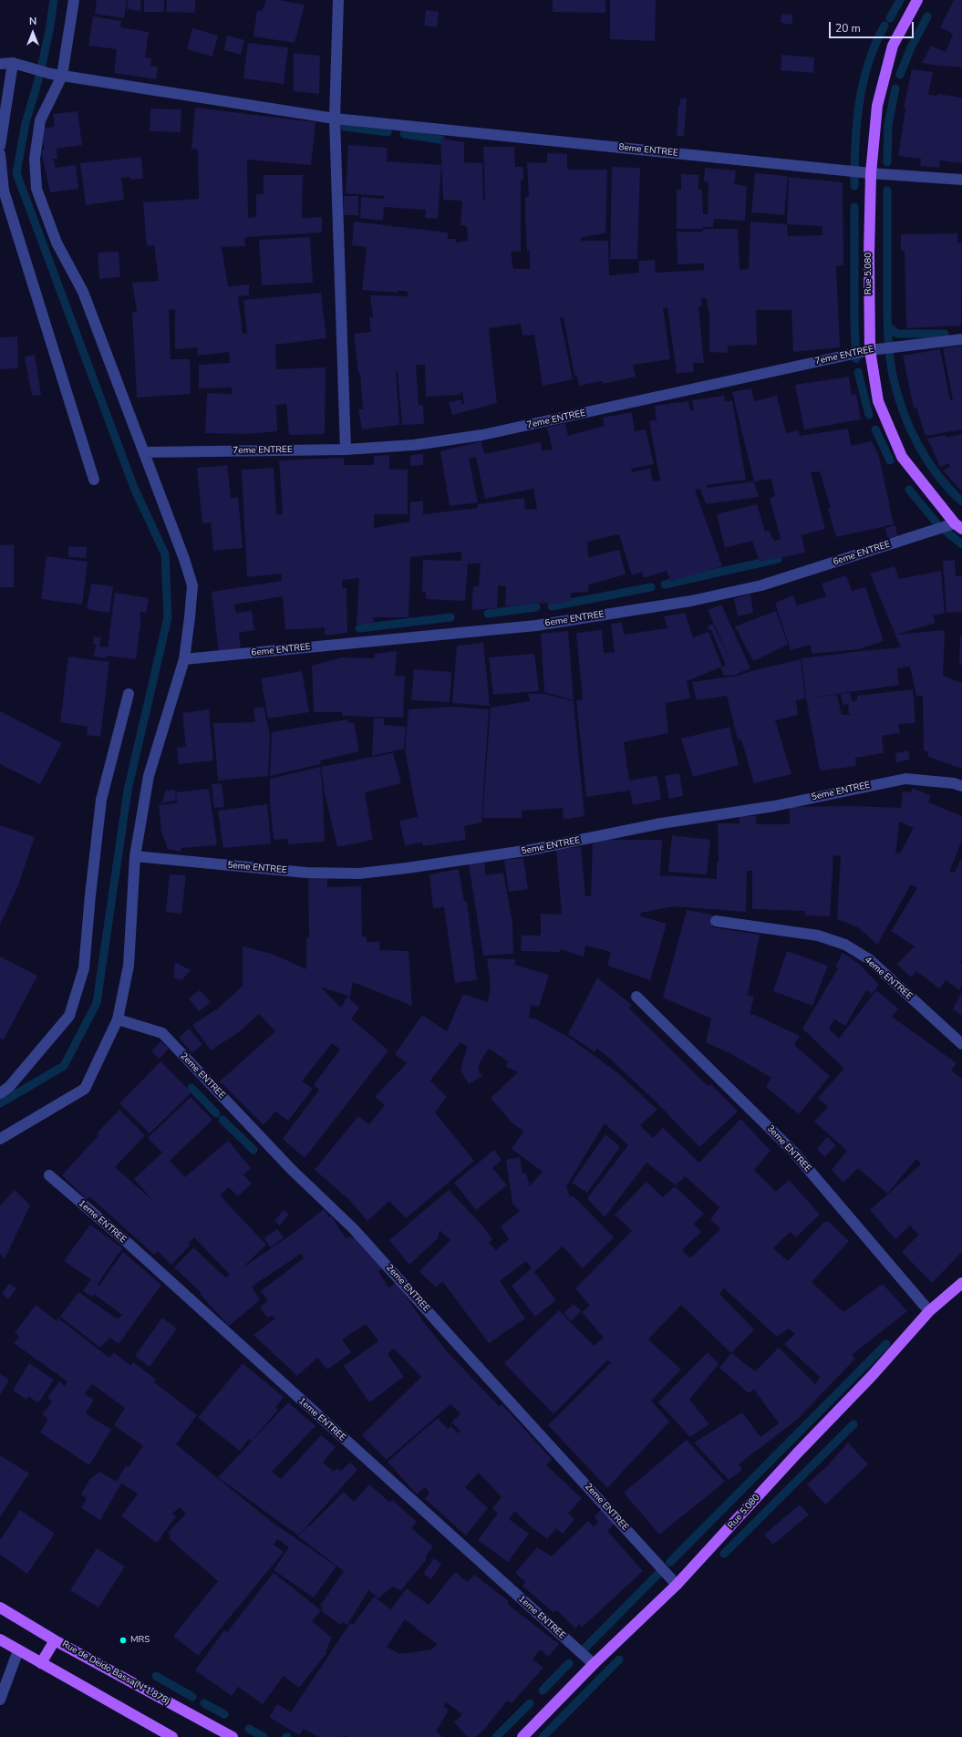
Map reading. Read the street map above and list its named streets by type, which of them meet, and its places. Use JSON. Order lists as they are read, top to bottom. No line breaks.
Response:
{"streets":{"main road":["Rue 5.080","Rue de Deido Bassa(N°1.878)"],"street":["8eme ENTREE","7eme ENTREE","6eme ENTREE","5eme ENTREE","4eme ENTREE","2eme ENTREE","3eme ENTREE","1eme ENTREE"]},"crossings":[["8eme ENTREE","Rue 5.080"],["Rue 5.080","7eme ENTREE"],["Rue 5.080","6eme ENTREE"],["Rue 5.080","2eme ENTREE"],["Rue 5.080","3eme ENTREE"],["Rue 5.080","1eme ENTREE"]],"places":["MRS"],"scale_bar":"20 m","north":"top"}
